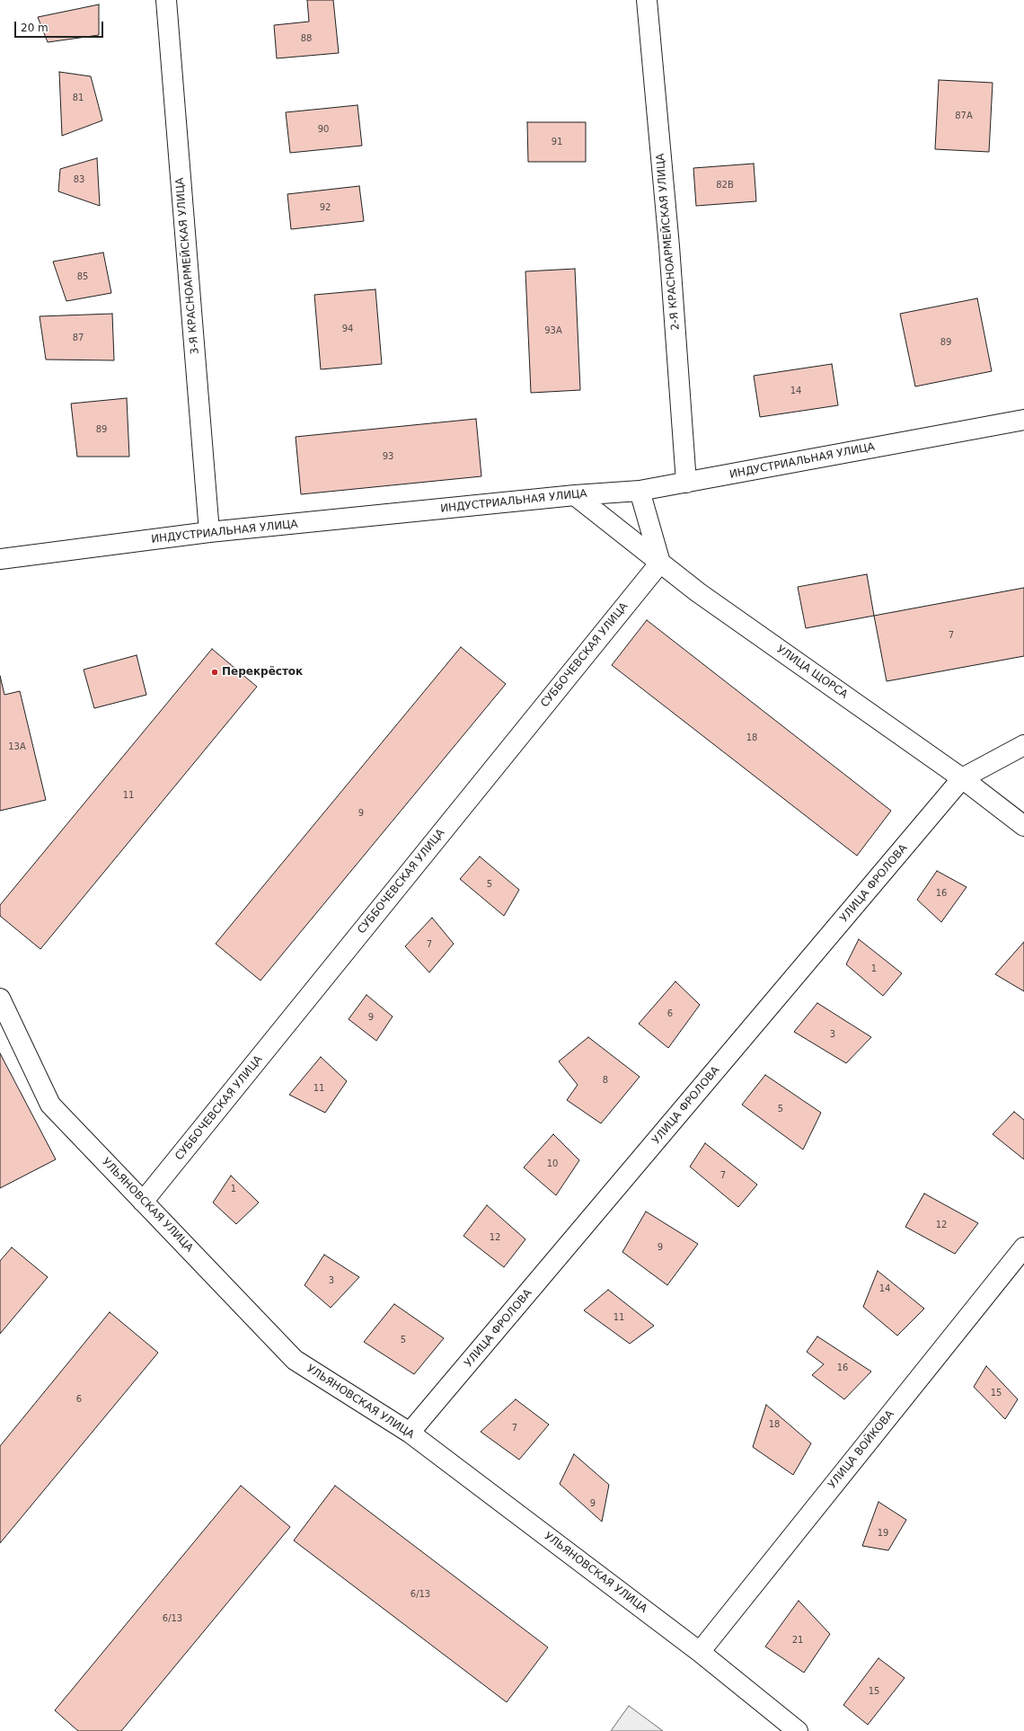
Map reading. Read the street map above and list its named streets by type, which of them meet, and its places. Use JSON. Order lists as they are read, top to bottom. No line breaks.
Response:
{"streets":{"street":["2-Я КРАСНОАРМЕЙСКАЯ УЛИЦА","3-Я КРАСНОАРМЕЙСКАЯ УЛИЦА","ИНДУСТРИАЛЬНАЯ УЛИЦА","СУББОЧЕВСКАЯ УЛИЦА","УЛИЦА ЩОРСА","УЛИЦА ФРОЛОВА","УЛЬЯНОВСКАЯ УЛИЦА","УЛИЦА ВОЙКОВА"]},"crossings":[["2-Я КРАСНОАРМЕЙСКАЯ УЛИЦА","ИНДУСТРИАЛЬНАЯ УЛИЦА"],["3-Я КРАСНОАРМЕЙСКАЯ УЛИЦА","ИНДУСТРИАЛЬНАЯ УЛИЦА"],["ИНДУСТРИАЛЬНАЯ УЛИЦА","УЛИЦА ЩОРСА"],["СУББОЧЕВСКАЯ УЛИЦА","УЛИЦА ЩОРСА"],["СУББОЧЕВСКАЯ УЛИЦА","УЛЬЯНОВСКАЯ УЛИЦА"],["УЛИЦА ЩОРСА","УЛИЦА ФРОЛОВА"],["УЛИЦА ФРОЛОВА","УЛЬЯНОВСКАЯ УЛИЦА"],["УЛЬЯНОВСКАЯ УЛИЦА","УЛИЦА ВОЙКОВА"]],"places":["Перекрёсток"],"house_numbers":["88","81","87А","90","91","83","82В","92","85","94","93А","87","89","14","89","93","7","18","13А","11","9","5","16","7","1","6","9","3","8","11","5","10","7","1","12","12","9","3","14","11","5","16","15","6","18","7","9","19","6/13","6/13","21","15"],"scale_bar":"20 m"}
